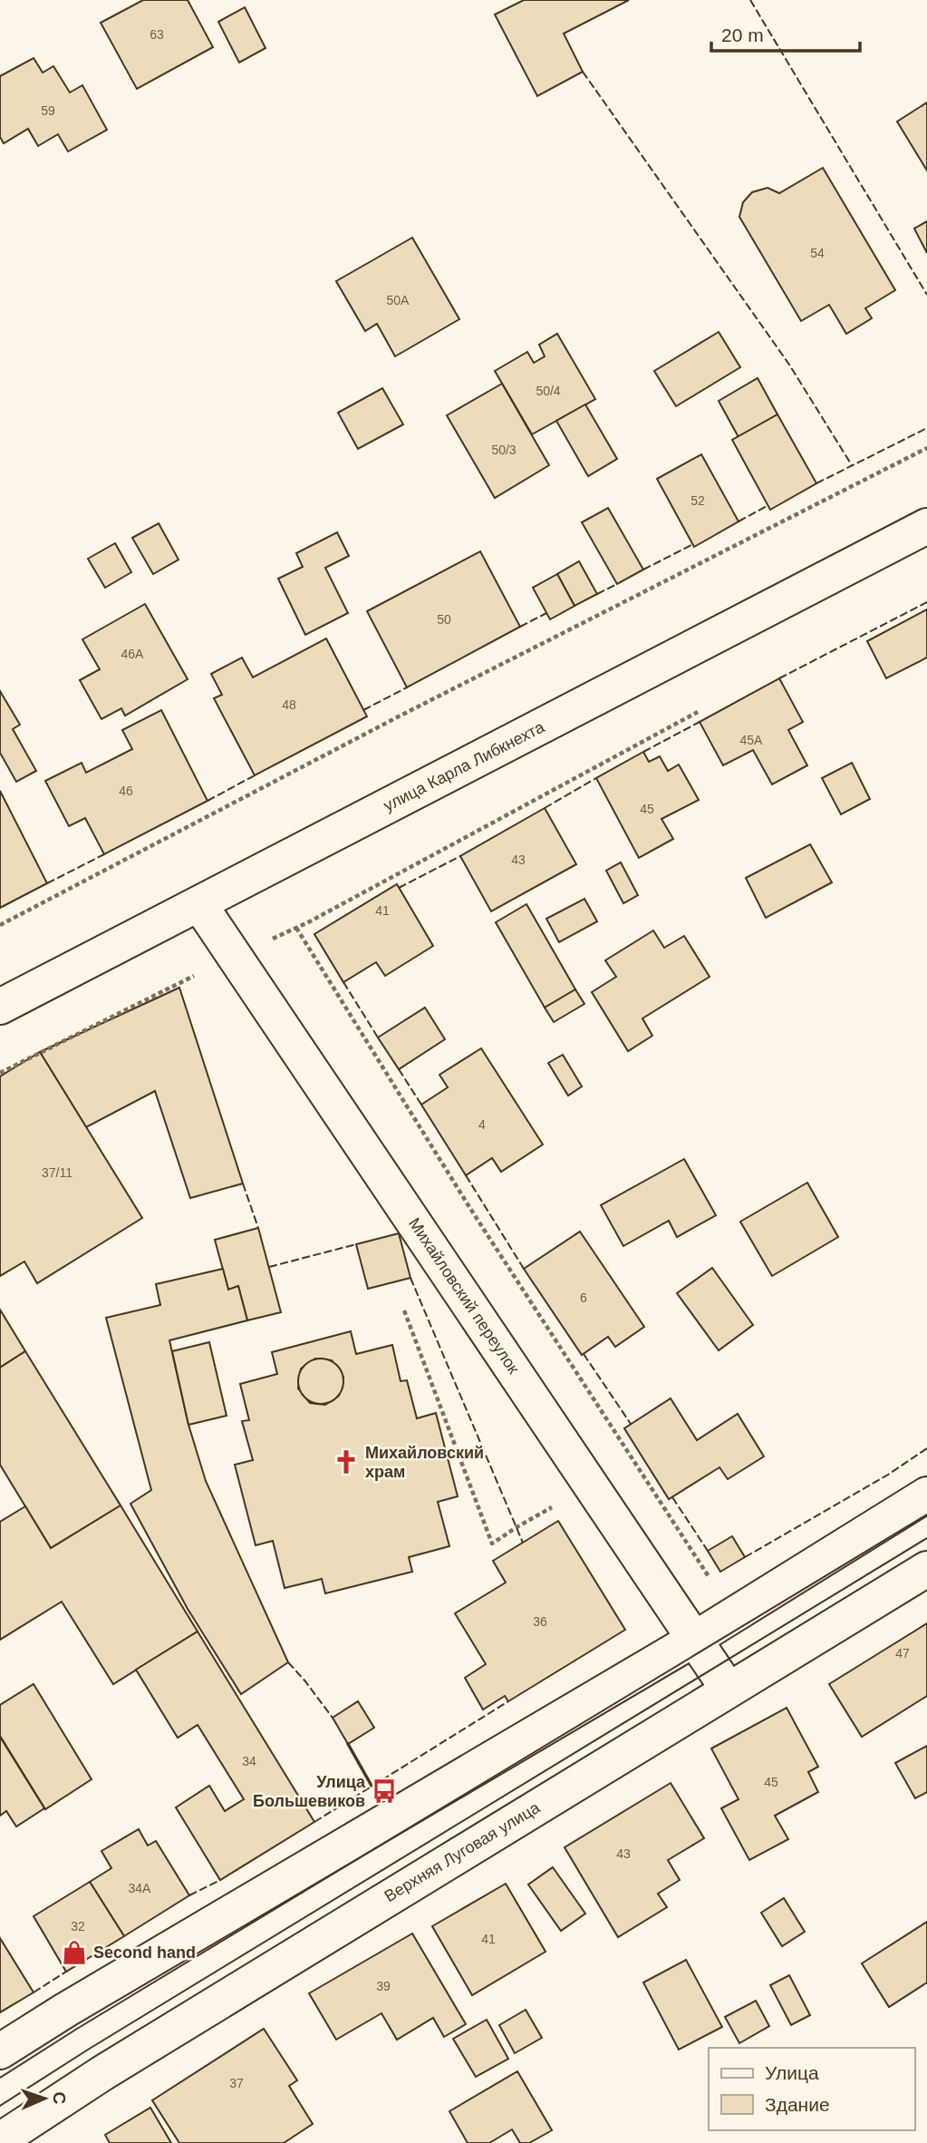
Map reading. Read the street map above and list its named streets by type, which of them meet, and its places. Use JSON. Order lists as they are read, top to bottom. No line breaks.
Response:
{"streets":{"street":["улица Карла Либкнехта","Михайловский переулок","Верхняя Луговая улица"]},"crossings":[["улица Карла Либкнехта","Михайловский переулок"],["Михайловский переулок","Верхняя Луговая улица"]],"places":{"church":["Михайловский храм"],"bus stop":["Улица Большевиков"],"shop":["Second hand"]},"house_numbers":["63","59","54","50А","50/4","50/3","52","50","46А","48","45А","46","45","43","41","4","37/11","6","36","47","34","45","43","34А","32","41","39","37"],"legend":["Улица","Здание"],"scale_bar":"20 m","north":"right"}
